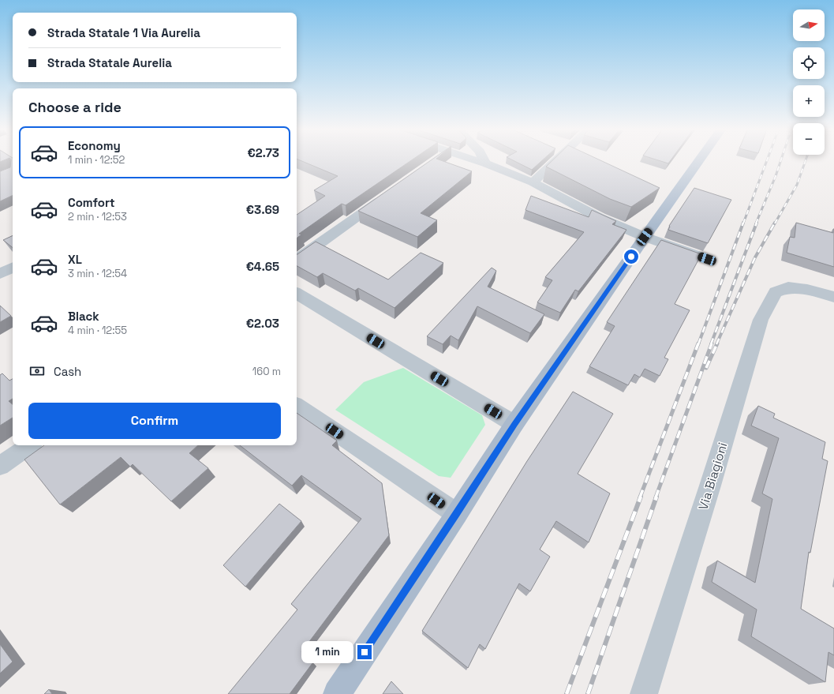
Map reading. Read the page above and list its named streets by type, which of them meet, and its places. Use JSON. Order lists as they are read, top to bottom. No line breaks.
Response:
{"streets":{"street":["Via Biagioni"]},"north":"right","page":{"map_buttons":["+","−"],"banner":["Strada Statale 1 Via Aurelia","Strada Statale Aurelia"],"heading":"Choose a ride","list":[{"name":"Economy","note":"1 min · 12:52","value":"€2.73"},{"name":"Comfort","note":"2 min · 12:53","value":"€3.69"},{"name":"XL","note":"3 min · 12:54","value":"€4.65"},{"name":"Black","note":"4 min · 12:55","value":"€2.03"}],"pay":["Cash","160 m"],"buttons":"Confirm","bubble":"1 min"}}
